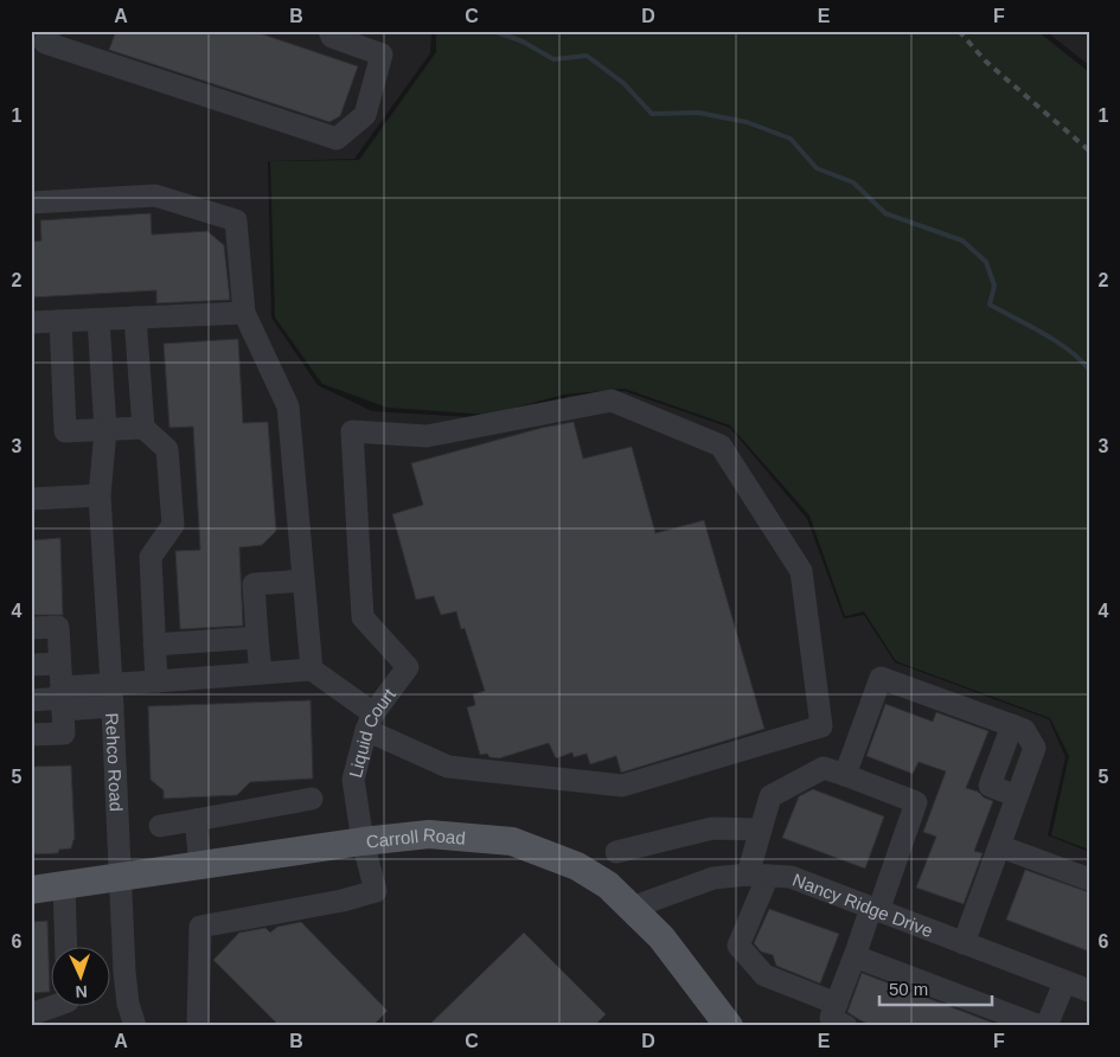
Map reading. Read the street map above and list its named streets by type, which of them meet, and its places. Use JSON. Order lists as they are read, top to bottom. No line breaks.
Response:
{"streets":{"main road":["Carroll Road"],"street":["Liquid Court","Rehco Road","Nancy Ridge Drive"]},"crossings":[["Liquid Court","Carroll Road"],["Rehco Road","Carroll Road"],["Carroll Road","Nancy Ridge Drive"]],"scale_bar":"50 m","north":"bottom","grid":{"columns":["A","B","C","D","E","F"],"rows":["1","2","3","4","5","6"]}}
